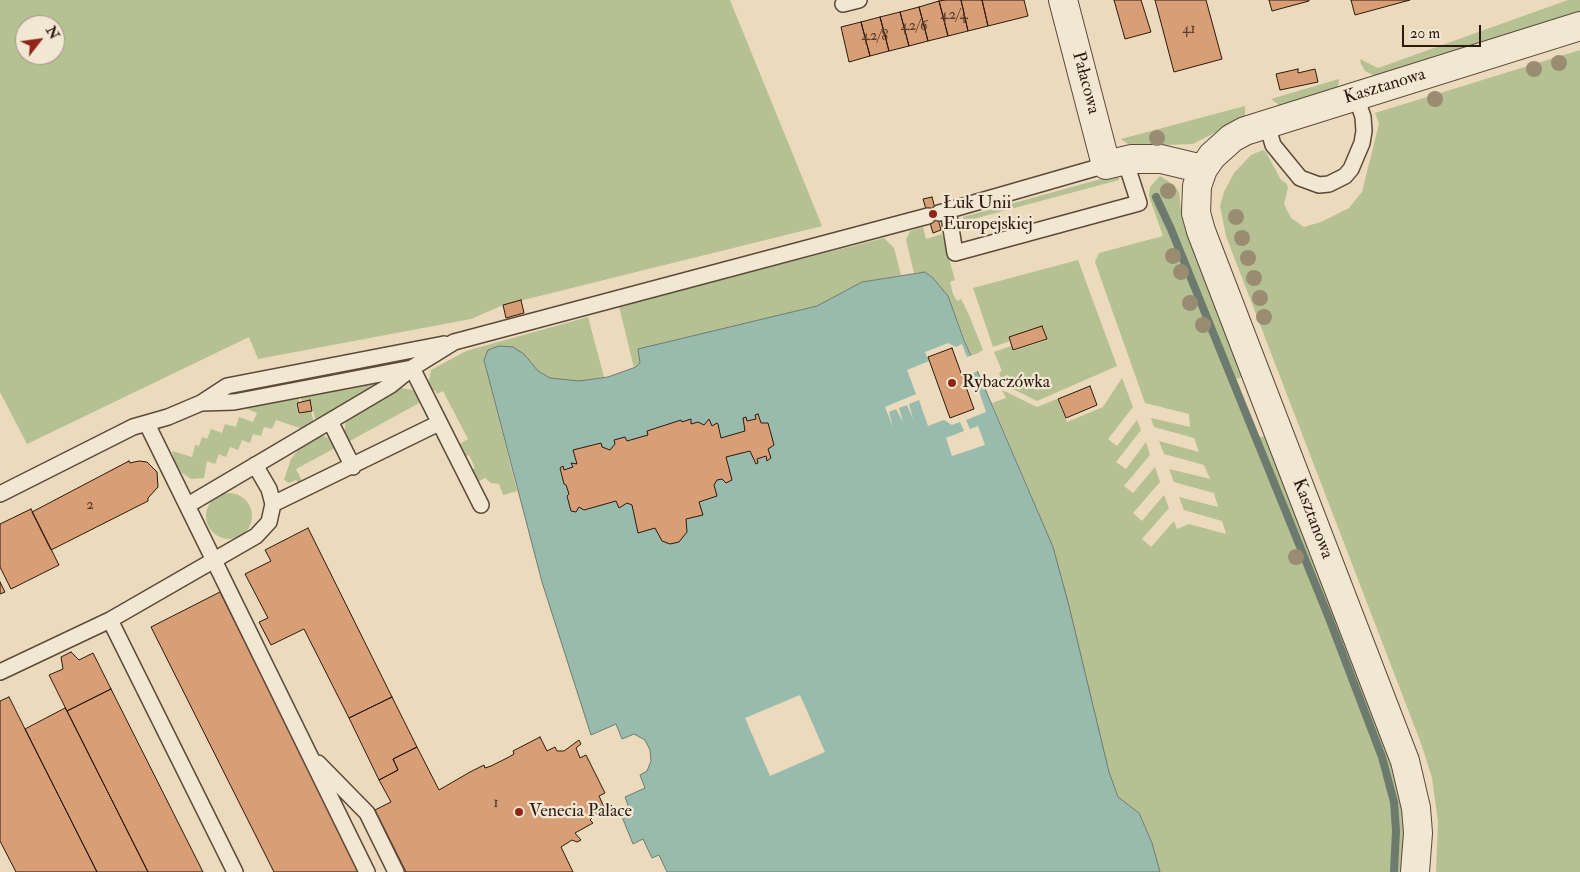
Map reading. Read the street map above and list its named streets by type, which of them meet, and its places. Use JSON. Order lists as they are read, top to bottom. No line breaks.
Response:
{"streets":{"street":["Pałacowa","Kasztanowa"]},"places":["Łuk Unii Europejskiej","Rybaczówka","Venecia Palace"],"house_numbers":["42/4","42/6","41","42/8","2","1"],"scale_bar":"20 m","north":"top right"}
